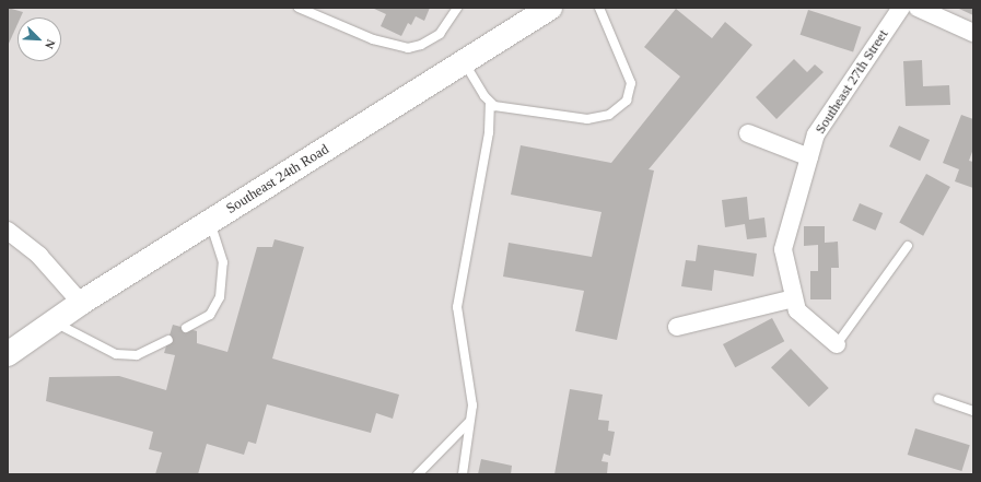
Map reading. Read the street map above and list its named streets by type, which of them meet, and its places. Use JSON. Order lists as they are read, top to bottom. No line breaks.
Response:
{"streets":{"street":["Southeast 27th Street","Southeast 24th Road"]},"north":"bottom right"}
